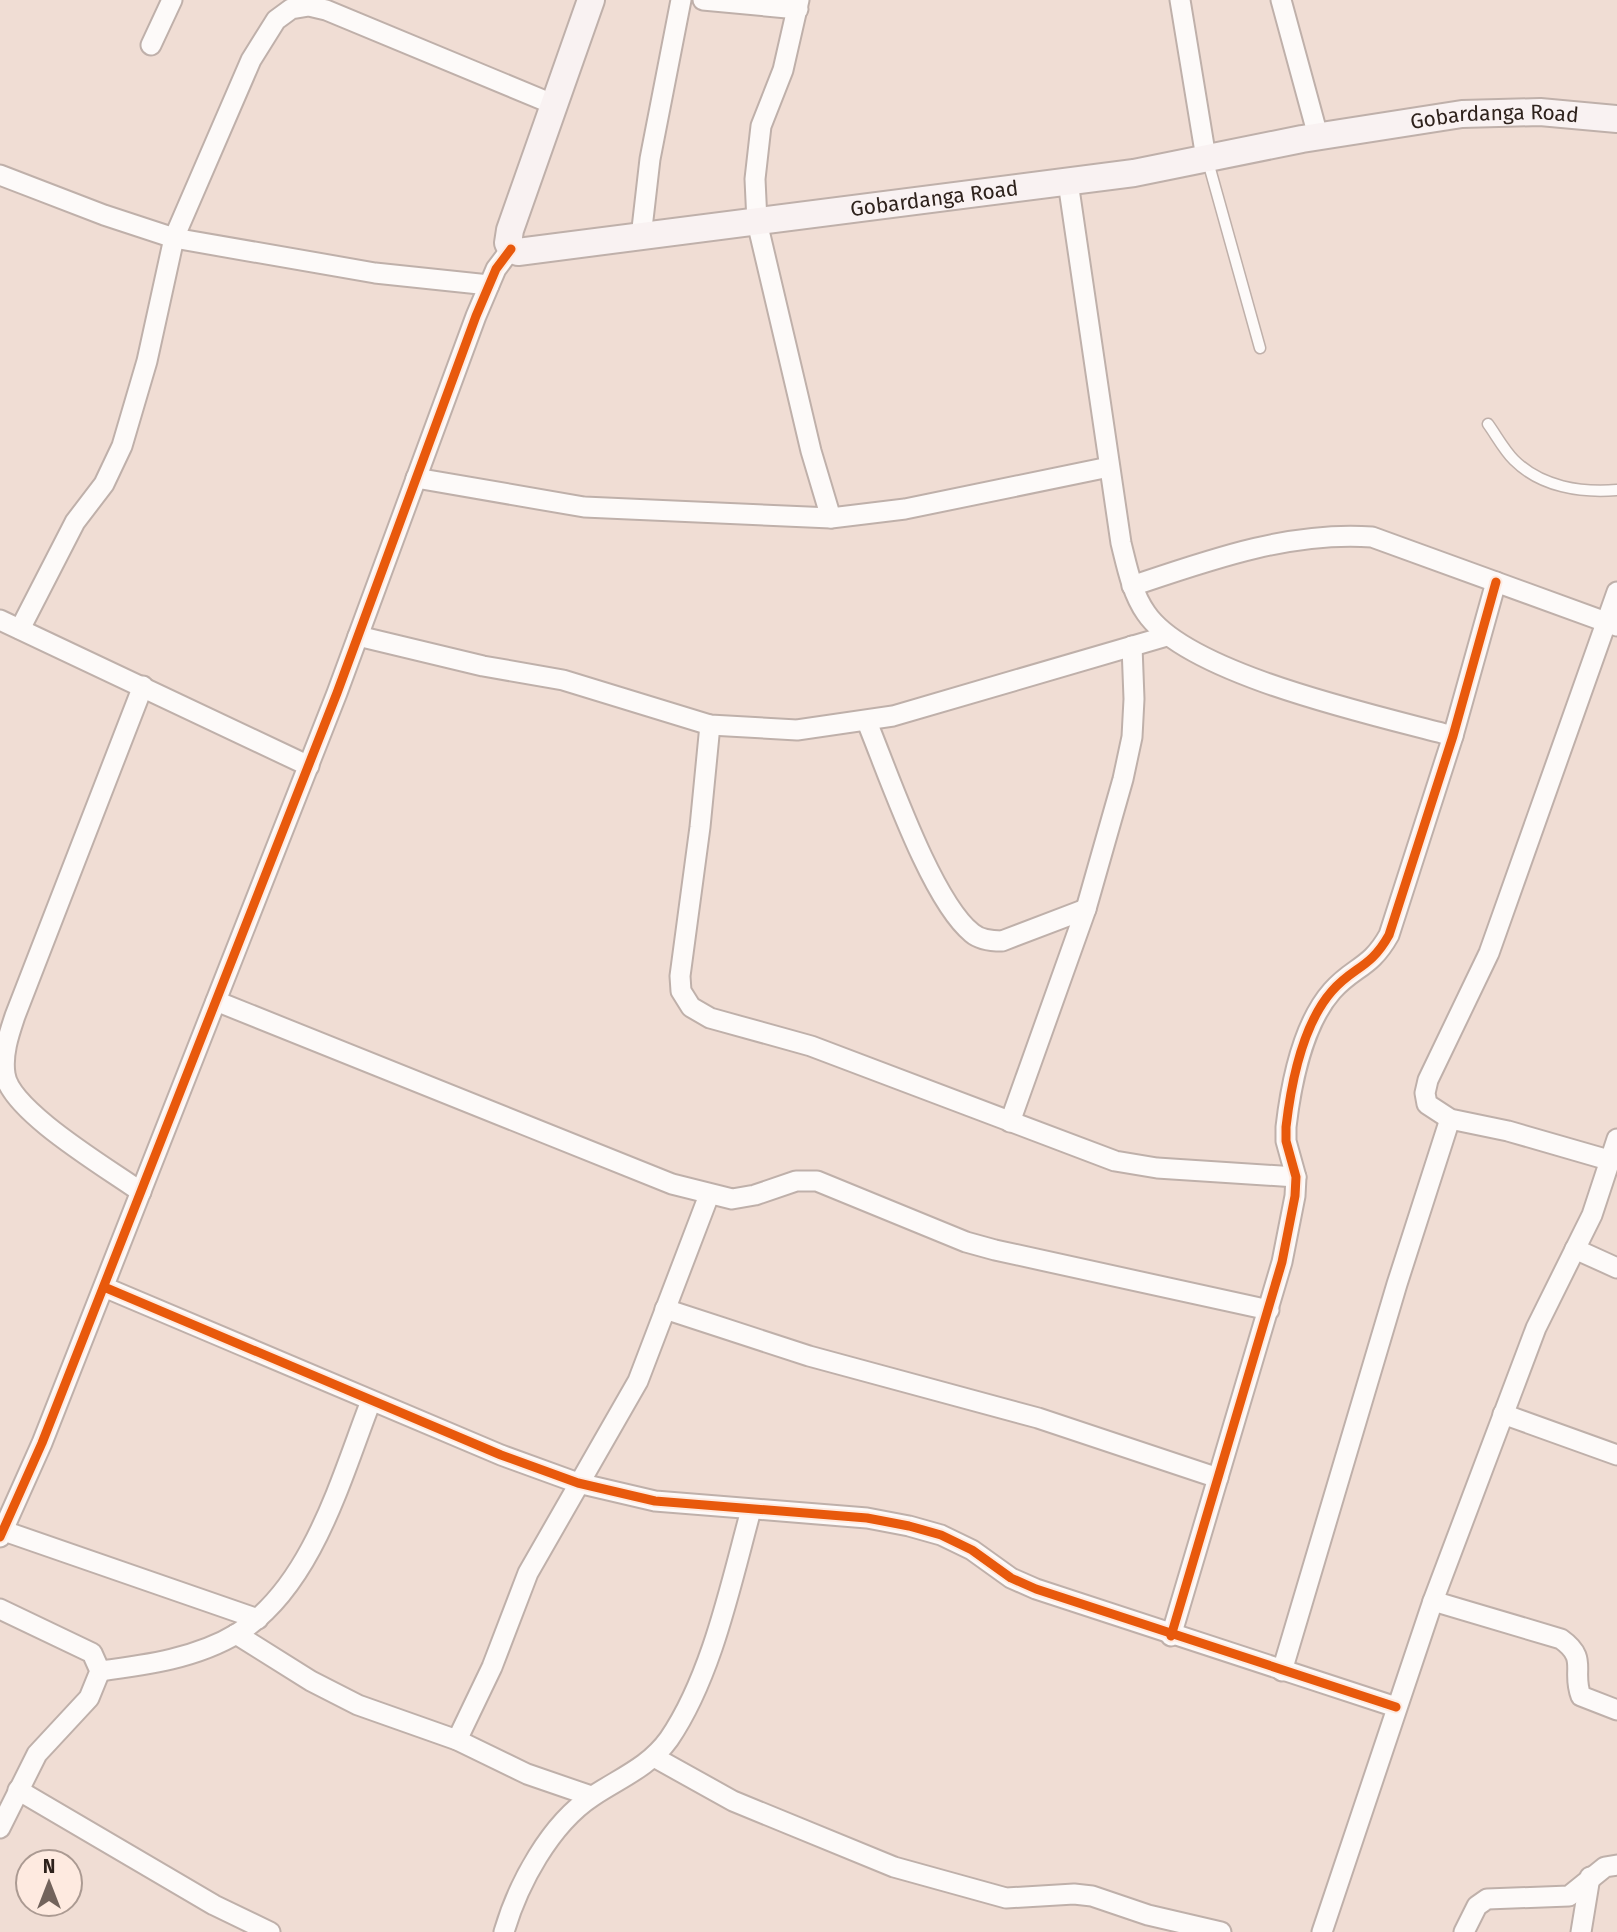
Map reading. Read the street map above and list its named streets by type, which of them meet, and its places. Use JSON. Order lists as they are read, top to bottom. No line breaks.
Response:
{"streets":{"main road":["Gobardanga Road"]},"north":"top"}
